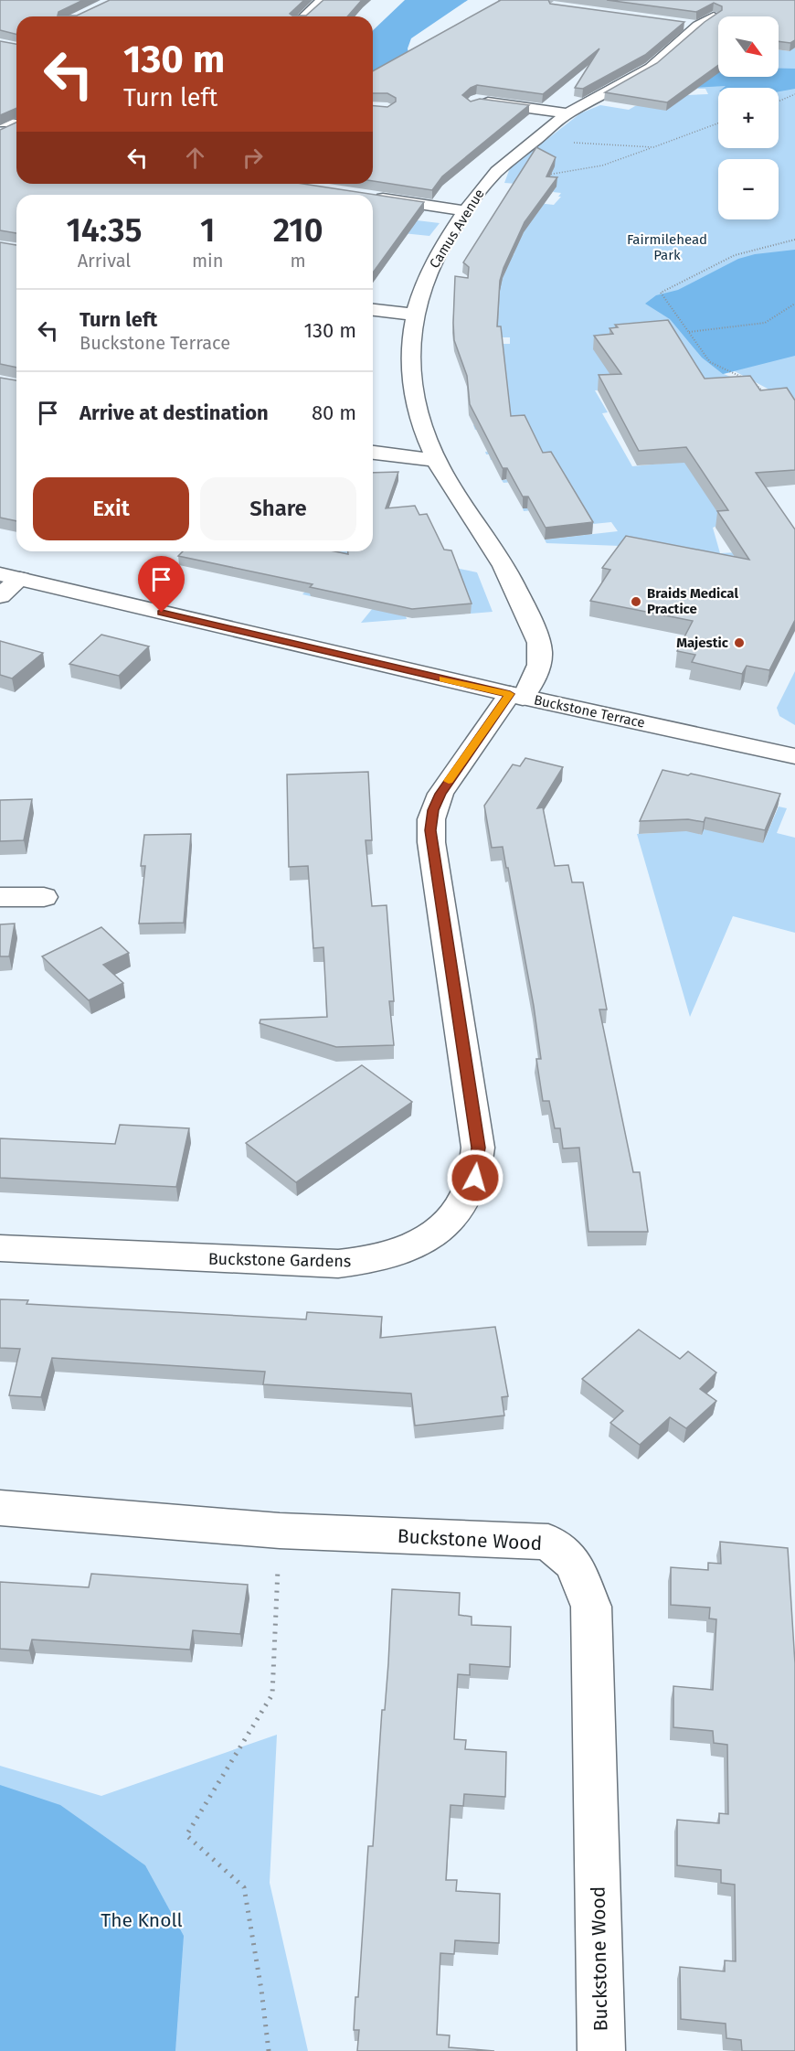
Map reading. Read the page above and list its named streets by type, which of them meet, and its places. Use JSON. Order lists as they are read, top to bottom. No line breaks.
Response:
{"streets":{"street":["Camus Avenue","Buckstone Terrace","Buckstone Gardens","Buckstone Wood"]},"crossings":[["Camus Avenue","Buckstone Terrace"],["Camus Avenue","Buckstone Gardens"],["Buckstone Terrace","Buckstone Gardens"]],"parks":["Fairmilehead Park","The Knoll"],"places":["Braids Medical Practice","Majestic"],"north":"bottom right","page":{"map_buttons":["+","−"],"turn":["130 m","Turn left"],"eta":["14:35","Arrival","1","min","210","m"],"list":[{"name":"Turn left","note":"Buckstone Terrace","value":"130 m"},{"name":"Arrive at destination","value":"80 m"}],"buttons":["Exit","Share"]}}
